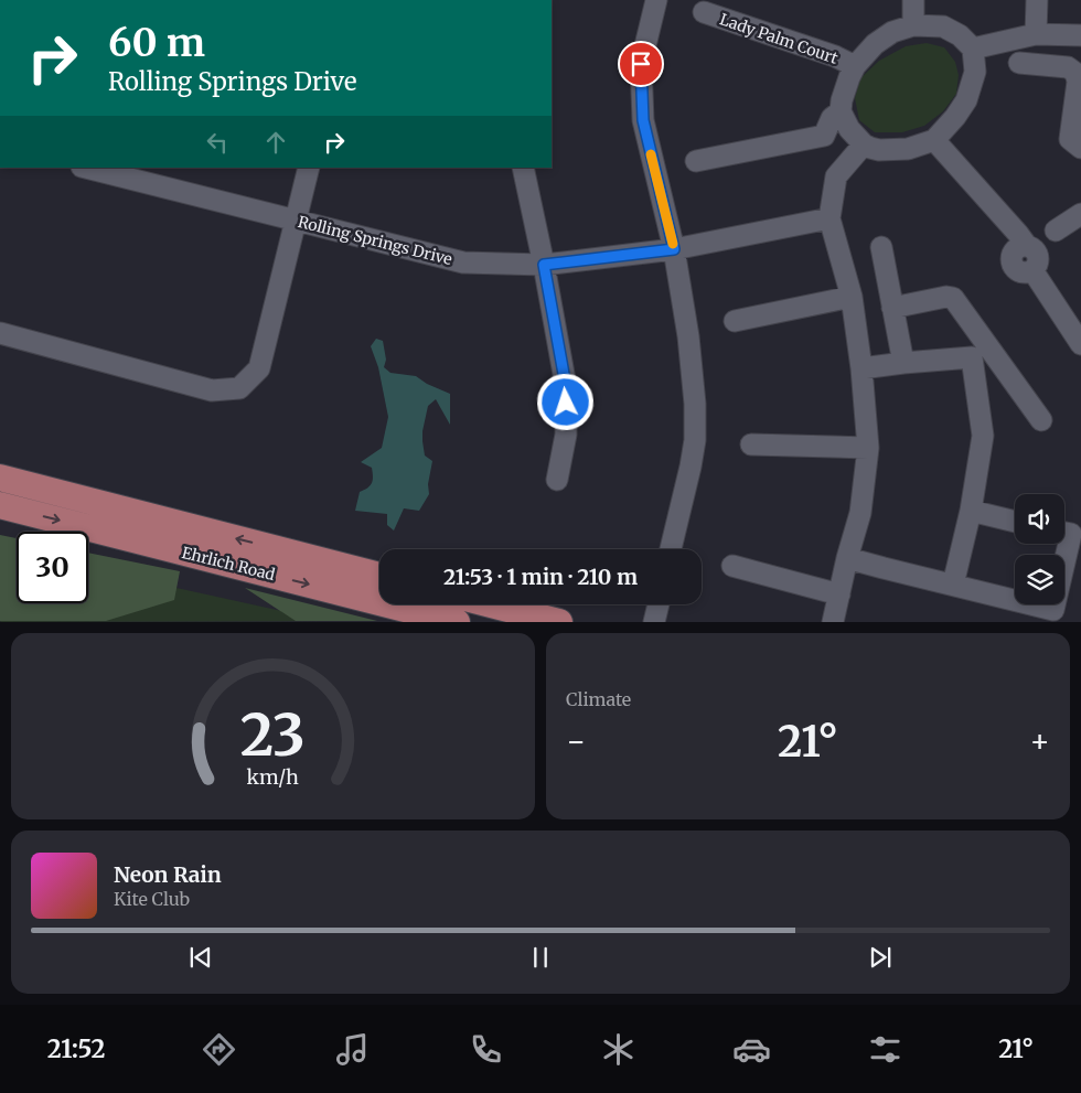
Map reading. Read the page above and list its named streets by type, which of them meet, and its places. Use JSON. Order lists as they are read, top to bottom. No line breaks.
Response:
{"streets":{"main road":["Ehrlich Road"],"street":["Lady Palm Court","Rolling Springs Drive"]},"page":{"turn":["60 m","Rolling Springs Drive"],"limit":"30","trip":"21:53 · 1 min · 210 m","tile":"Climate","heat":["−","21°","+"],"song":["Neon Rain","Kite Club"],"tabs":["21:52","21°"],"gauge":["23","km/h"]}}
